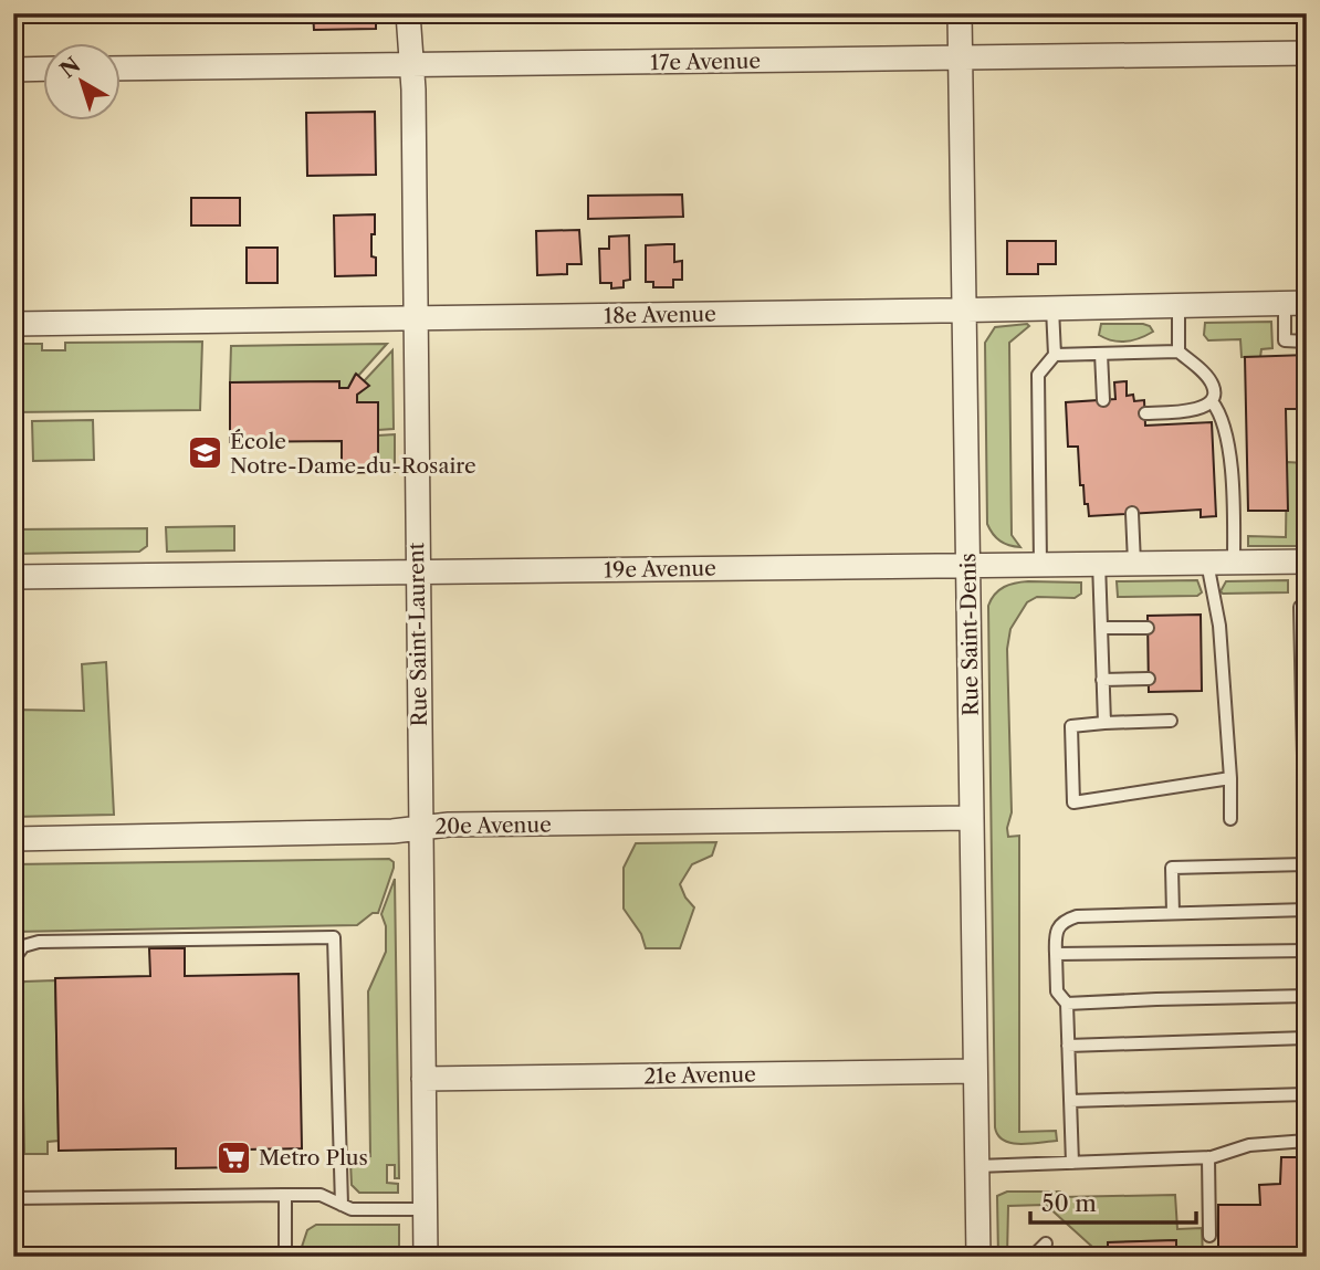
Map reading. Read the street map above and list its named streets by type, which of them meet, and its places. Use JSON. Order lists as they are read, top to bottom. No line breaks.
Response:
{"streets":{"street":["17e Avenue","18e Avenue","19e Avenue","Rue Saint-Laurent","Rue Saint-Denis","20e Avenue","21e Avenue"]},"crossings":[["17e Avenue","Rue Saint-Laurent"],["17e Avenue","Rue Saint-Denis"],["18e Avenue","Rue Saint-Laurent"],["18e Avenue","Rue Saint-Denis"],["19e Avenue","Rue Saint-Laurent"],["19e Avenue","Rue Saint-Denis"],["Rue Saint-Laurent","20e Avenue"],["Rue Saint-Laurent","21e Avenue"],["Rue Saint-Denis","20e Avenue"],["Rue Saint-Denis","21e Avenue"]],"places":{"school or university":["École Notre-Dame-du-Rosaire"],"supermarket":["Metro Plus"]},"scale_bar":"50 m","north":"top left"}
